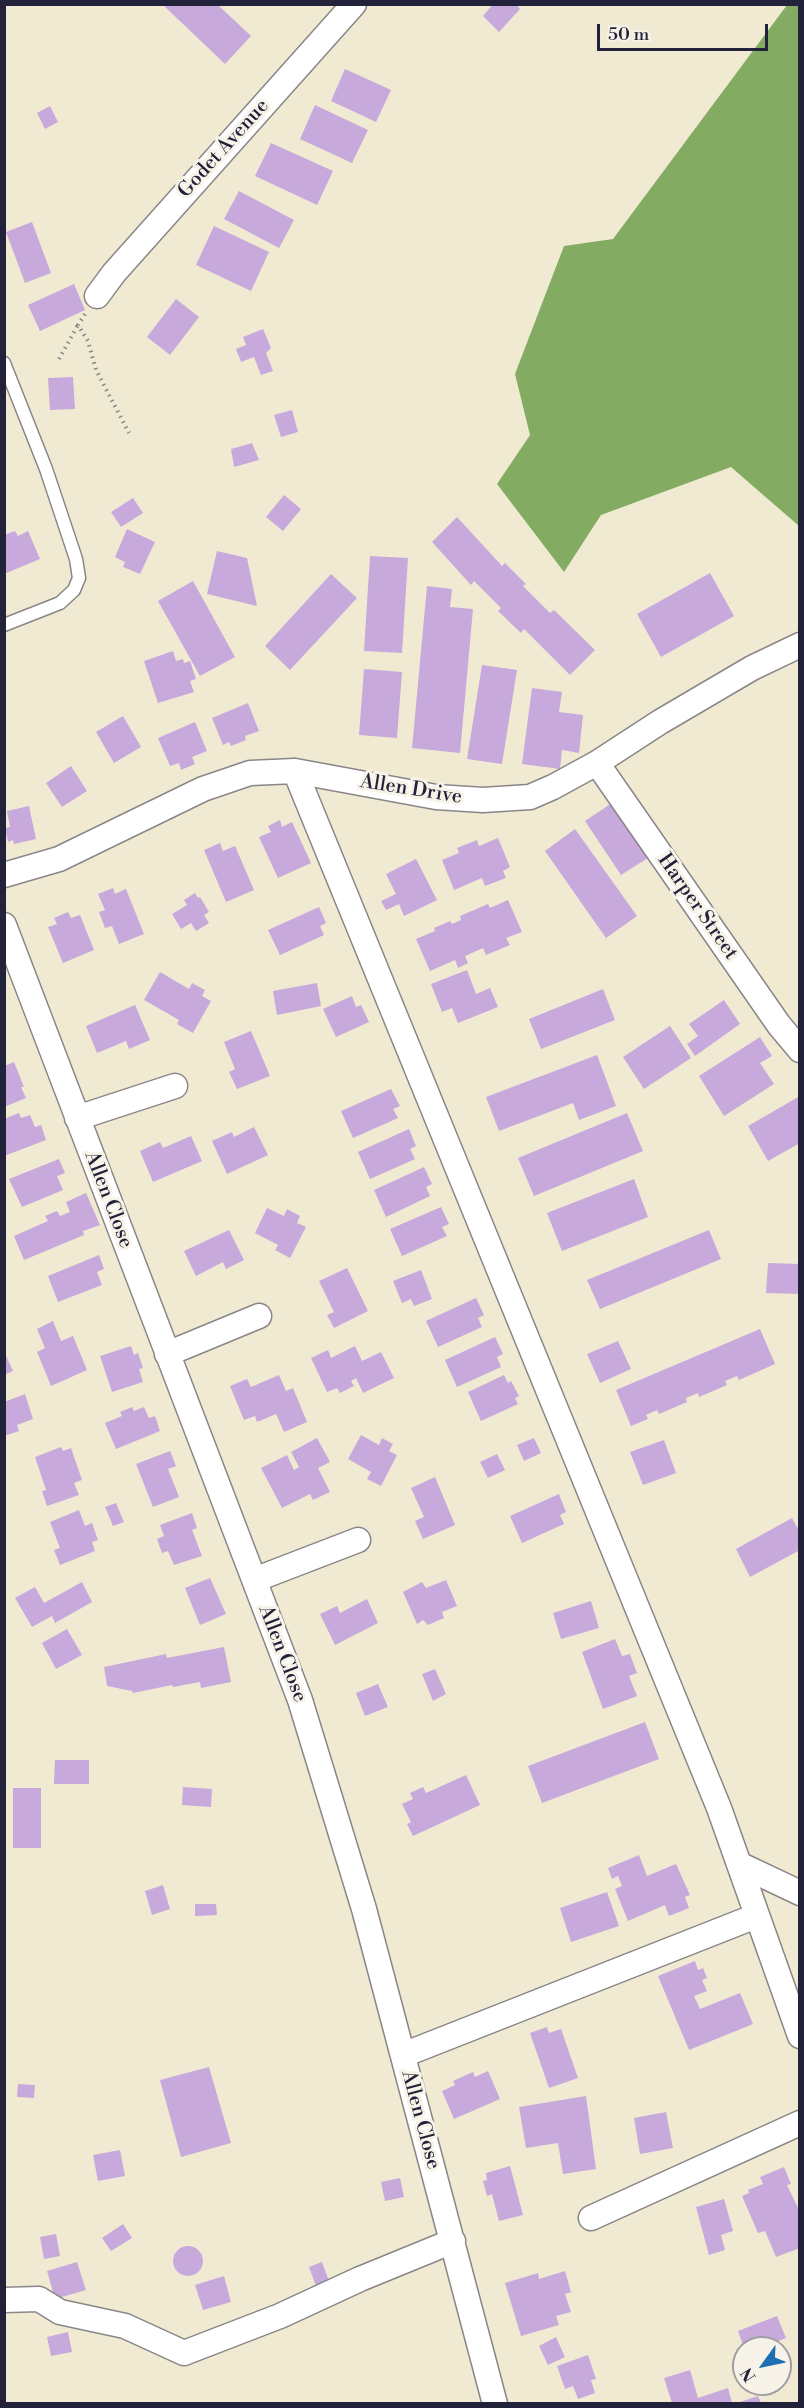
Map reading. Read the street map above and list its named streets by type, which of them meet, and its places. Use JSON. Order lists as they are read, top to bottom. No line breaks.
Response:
{"streets":{"street":["Godet Avenue","Allen Drive","Harper Street","Allen Close"]},"crossings":[["Allen Drive","Harper Street"]],"scale_bar":"50 m","north":"bottom left"}
